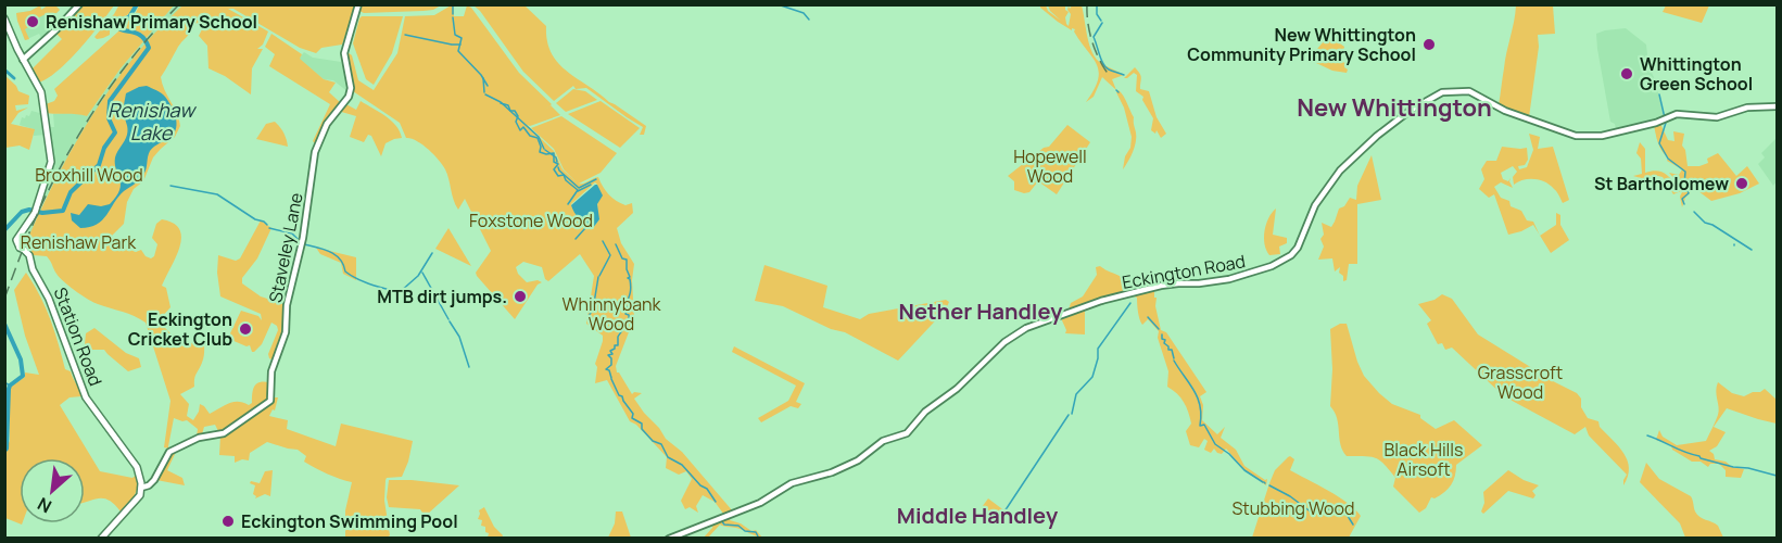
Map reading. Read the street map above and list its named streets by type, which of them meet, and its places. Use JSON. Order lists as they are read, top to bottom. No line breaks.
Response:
{"streets":{"main road":["Staveley Lane","Eckington Road","Station Road"]},"crossings":[["Staveley Lane","Station Road"]],"districts":["New Whittington","Nether Handley","Middle Handley"],"water":["Renishaw Lake"],"parks":["Hopewell Wood","Broxhill Wood","Foxstone Wood","Renishaw Park","Whinnybank Wood","Grasscroft Wood","Black Hills Airsoft","Stubbing Wood"],"places":["Renishaw Primary School","New Whittington Community Primary School","Whittington Green School","St Bartholomew","MTB dirt jumps.","Eckington Cricket Club","Eckington Swimming Pool"],"north":"bottom left"}
